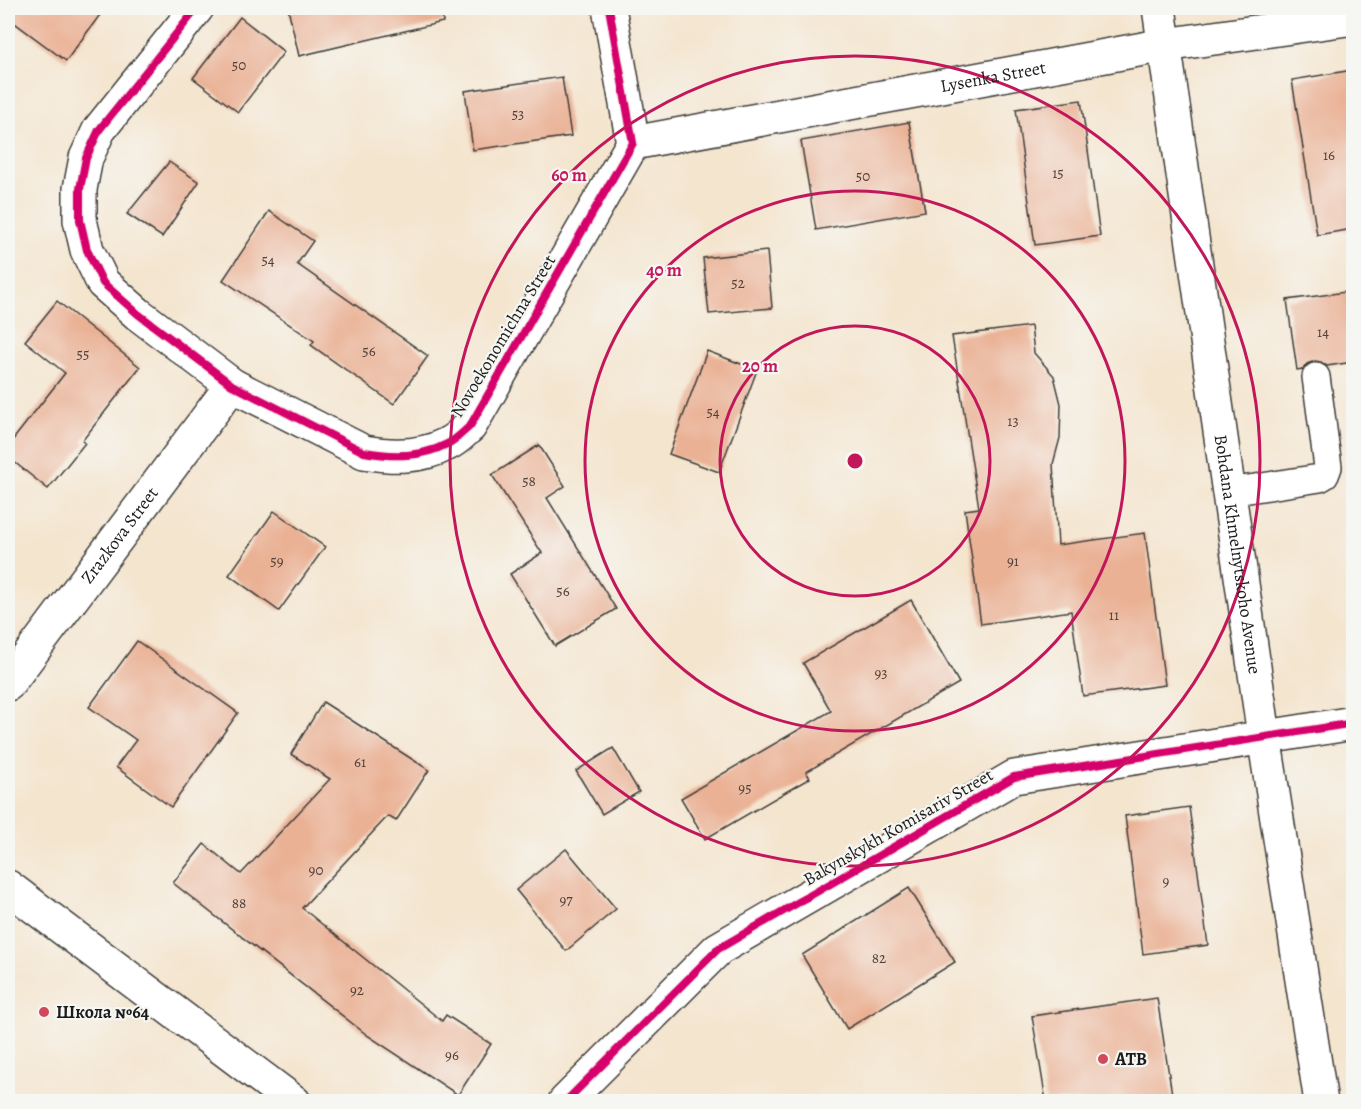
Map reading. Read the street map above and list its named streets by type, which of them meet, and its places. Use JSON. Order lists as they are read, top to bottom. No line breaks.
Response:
{"streets":{"street":["Lysenka Street","Novoekonomichna Street","Zrazkova Street","Bohdana Khmelnytskoho Avenue","Bakynskykh Komisariv Street"]},"crossings":[["Lysenka Street","Novoekonomichna Street"],["Lysenka Street","Bohdana Khmelnytskoho Avenue"],["Novoekonomichna Street","Zrazkova Street"],["Bohdana Khmelnytskoho Avenue","Bakynskykh Komisariv Street"]],"places":["Школа №64","ATB"],"house_numbers":["50","53","16","15","50","54","52","14","56","55","54","13","58","59","91","56","11","93","61","95","90","9","97","88","82","92","96"],"rings":["60 m","40 m","20 m"]}
